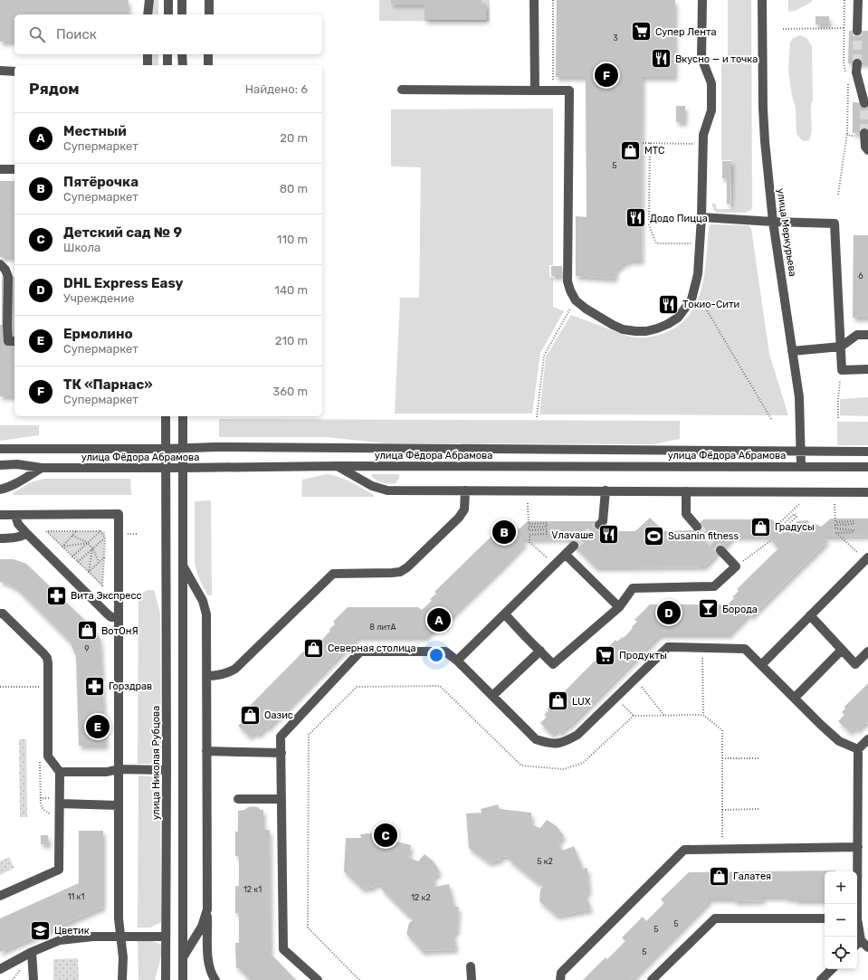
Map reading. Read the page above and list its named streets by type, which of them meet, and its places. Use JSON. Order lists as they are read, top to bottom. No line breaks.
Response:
{"streets":{"street":["улица Меркурьева","улица Фёдора Абрамова","улица Николая Рубцова"]},"crossings":[["улица Меркурьева","улица Фёдора Абрамова"],["улица Фёдора Абрамова","улица Николая Рубцова"]],"places":{"supermarket":["Супер Лента","Продукты"],"restaurant":["Вкусно — и точка","Додо Пицца","Токио-Сити","Vлаvаше"],"shop":["МТС","Градусы","ВотОнЯ","Северная столица","LUX","Оазис","Галатея"],"sports":["Susanin fitness"],"pharmacy":["Вита Экспресс","Горздрав"],"bar":["Борода"],"school or university":["Цветик"]},"house_numbers":["3","5","6","8 литА","9","5 к2","12 к1","11 к1","12 к2","5","5","5"],"page":{"search":"Поиск","pins":["F","B","D","A","E","C"],"heading":["Рядом","Найдено: 6"],"list":[{"mark":"A","name":"Местный","note":"Супермаркет","value":"20 m"},{"mark":"B","name":"Пятёрочка","note":"Супермаркет","value":"80 m"},{"mark":"C","name":"Детский сад № 9","note":"Школа","value":"110 m"},{"mark":"D","name":"DHL Express Easy","note":"Учреждение","value":"140 m"},{"mark":"E","name":"Ермолино","note":"Супермаркет","value":"210 m"},{"mark":"F","name":"ТК «Парнас»","note":"Супермаркет","value":"360 m"}],"map_buttons":["+","−"]}}
